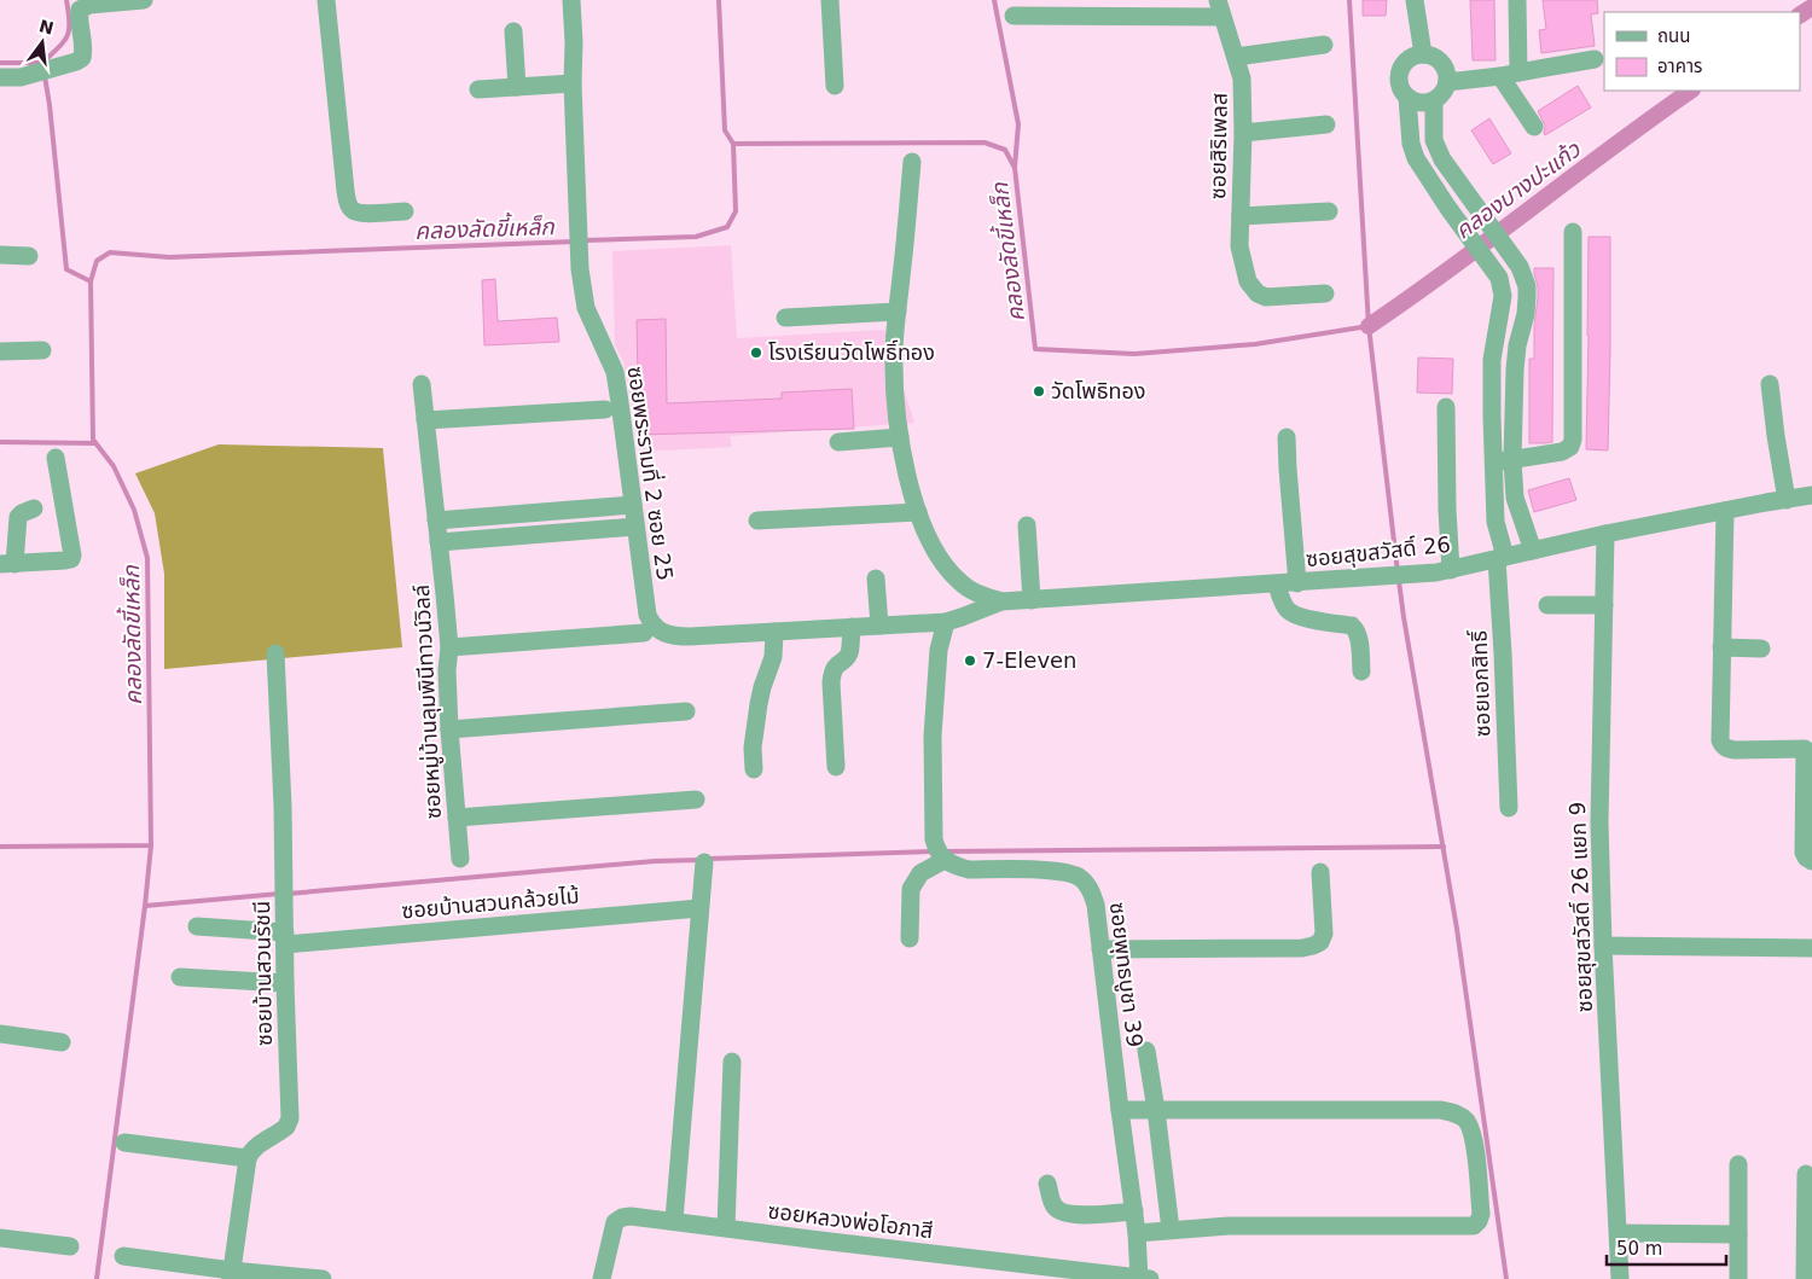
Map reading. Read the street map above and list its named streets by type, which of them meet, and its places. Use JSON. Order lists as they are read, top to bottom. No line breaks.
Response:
{"streets":{"street":["ซอยสิริเพลส","ซอยพระรามที่ 2 ซอย 25","ซอยสุขสวัสดิ์ 26","ซอยเอกสิทธิ์","ซอยหมู่บ้านลุมพินีทาวน์วิลล์","ซอยบ้านสวนกล้วยไม้","ซอยสุขสวัสดิ์ 26 แยก 9","ซอยบ้านสวนรัชนี","ซอยพุทธบูชา 39","ซอยหลวงพ่อโอภาสี"]},"crossings":[["ซอยพระรามที่ 2 ซอย 25","ซอยสุขสวัสดิ์ 26"],["ซอยสุขสวัสดิ์ 26","ซอยเอกสิทธิ์"],["ซอยสุขสวัสดิ์ 26","ซอยสุขสวัสดิ์ 26 แยก 9"],["ซอยบ้านสวนกล้วยไม้","ซอยบ้านสวนรัชนี"],["ซอยพุทธบูชา 39","ซอยหลวงพ่อโอภาสี"]],"water":["คลองบางปะแก้ว","คลองลัดขี้เหล็ก"],"places":["โรงเรียนวัดโพธิ์ทอง","วัดโพธิทอง","7-Eleven"],"legend":["ถนน","อาคาร"],"scale_bar":"50 m","north":"top"}
